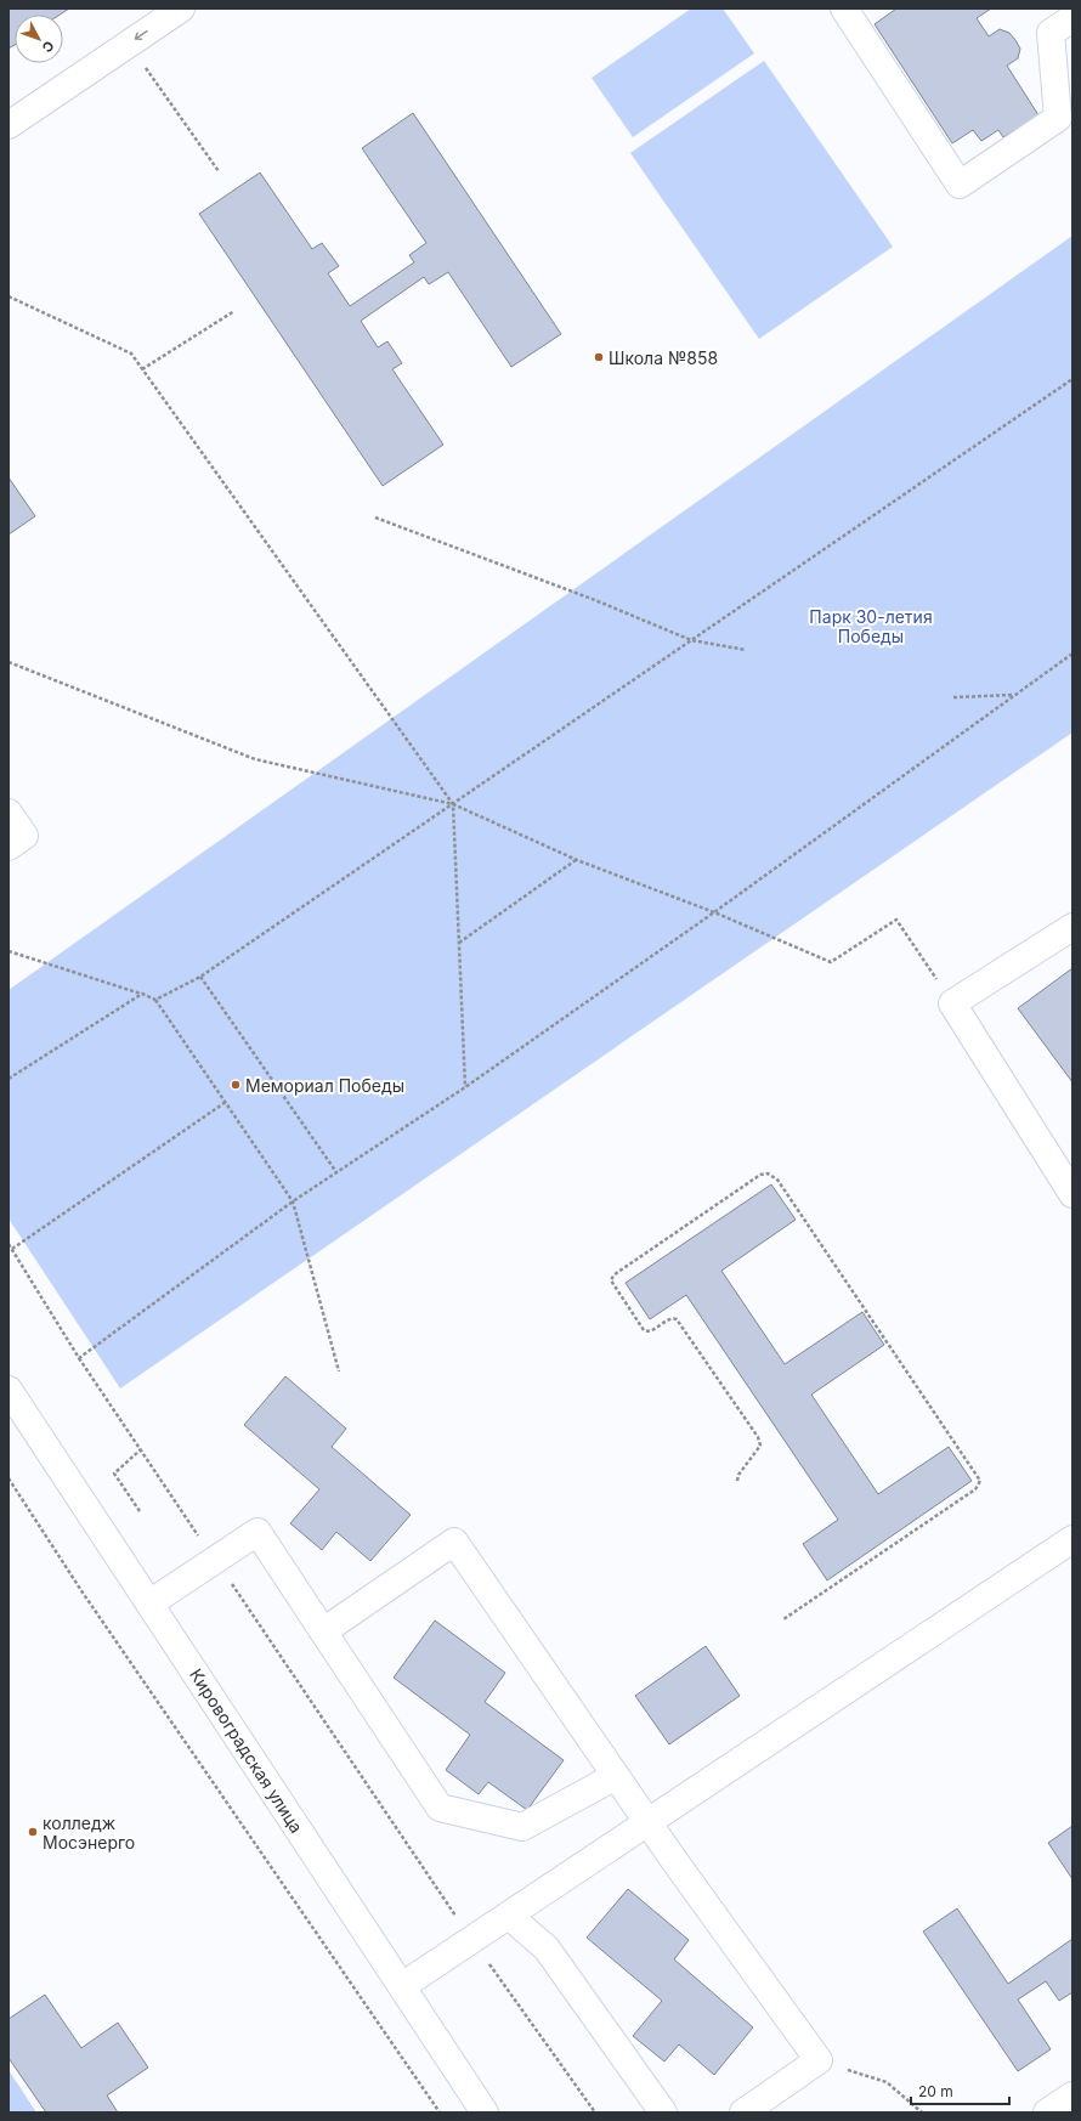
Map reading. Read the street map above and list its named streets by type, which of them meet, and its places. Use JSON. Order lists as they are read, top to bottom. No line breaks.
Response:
{"streets":{"street":["Кировоградская улица"]},"parks":["Парк 30-летия Победы"],"places":["Школа №858","Мемориал Победы","колледж Мосэнерго"],"scale_bar":"20 m","north":"bottom right"}
